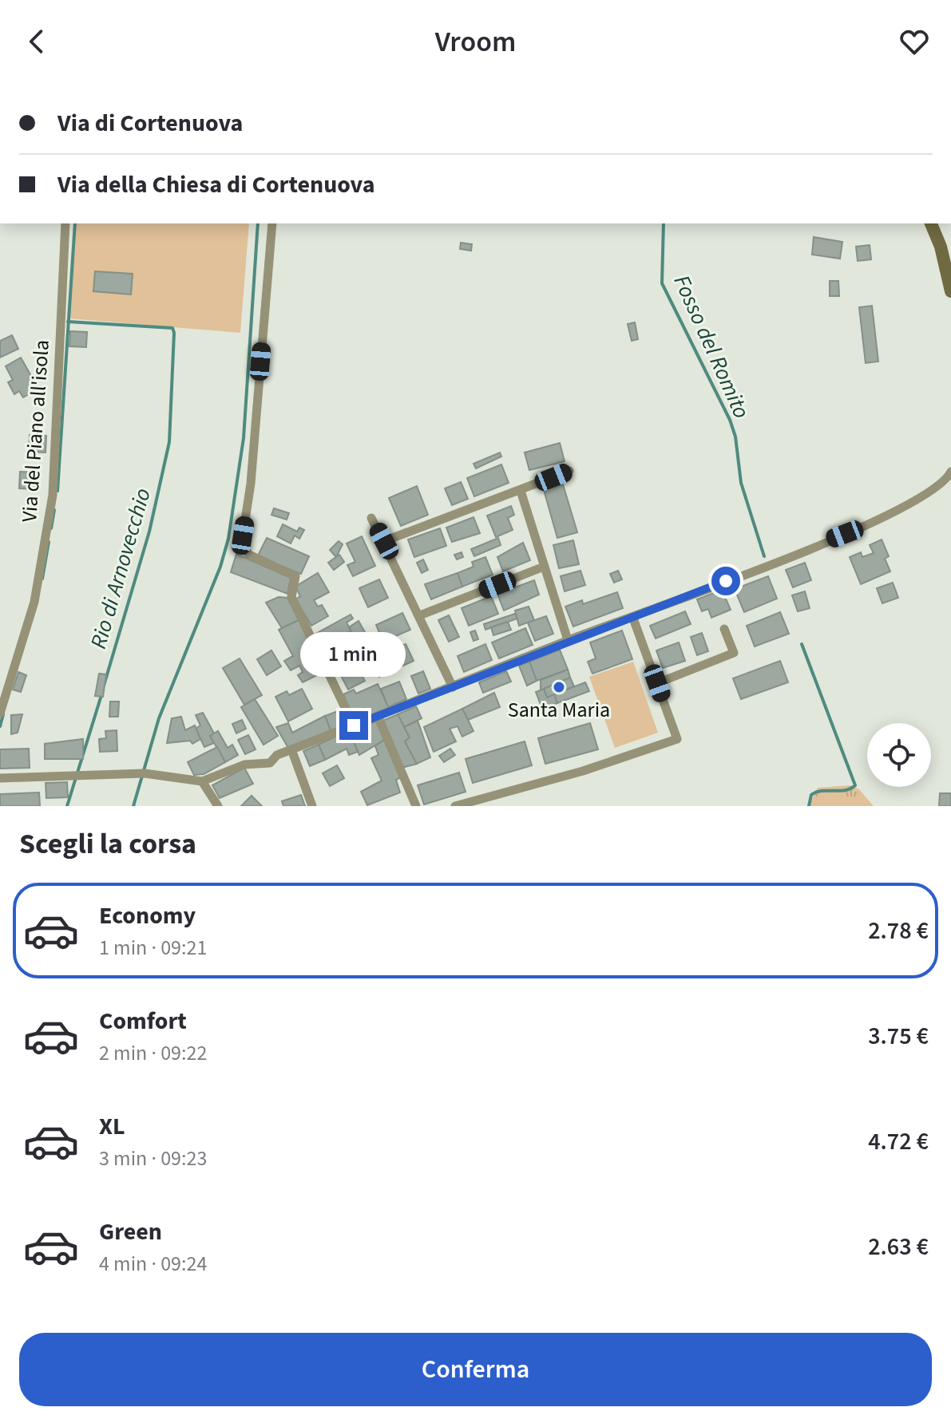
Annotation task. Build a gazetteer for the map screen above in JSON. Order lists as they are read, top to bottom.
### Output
{
  "streets": {
    "street": ["Via del Piano all'isola"]
  },
  "water": ["Fosso del Romito", "Rio di Arnovecchio"],
  "places": ["Santa Maria"],
  "page": {
    "header": "Vroom",
    "banner": ["Via di Cortenuova", "Via della Chiesa di Cortenuova"],
    "bubble": "1 min",
    "heading": "Scegli la corsa",
    "list": [
      {
        "name": "Economy",
        "note": "1 min · 09:21",
        "value": "2.78 €"
      },
      {
        "name": "Comfort",
        "note": "2 min · 09:22",
        "value": "3.75 €"
      },
      {
        "name": "XL",
        "note": "3 min · 09:23",
        "value": "4.72 €"
      },
      {
        "name": "Green",
        "note": "4 min · 09:24",
        "value": "2.63 €"
      }
    ],
    "buttons": "Conferma"
  }
}
